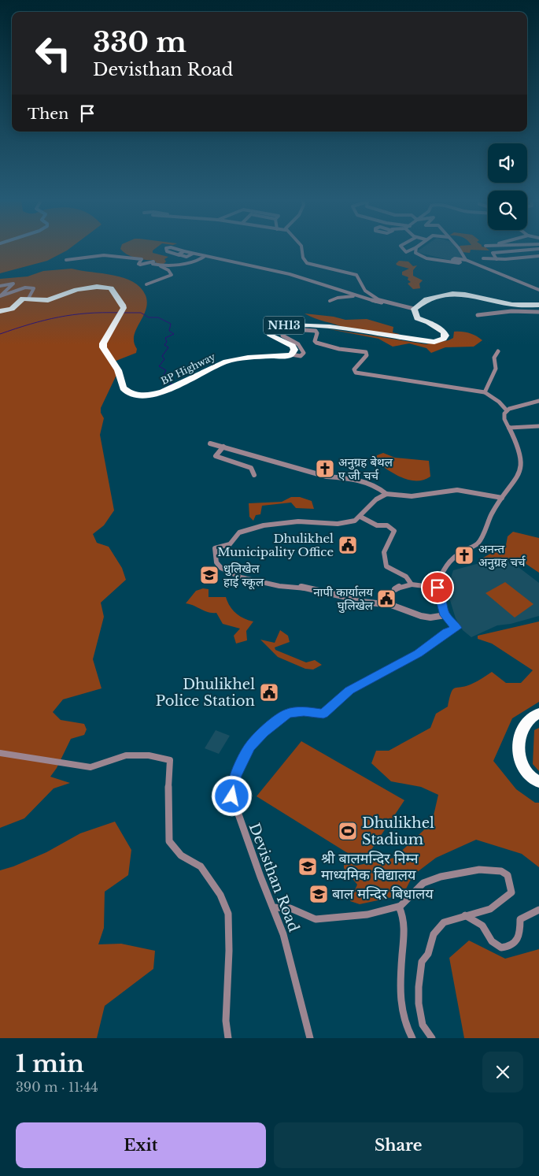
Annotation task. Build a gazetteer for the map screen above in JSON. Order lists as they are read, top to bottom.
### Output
{
  "streets": {
    "highway": ["NH13", "BP Highway"],
    "street": ["Devisthan Road"]
  },
  "crossings": [
    ["NH13", "BP Highway"]
  ],
  "places": {
    "church": ["अनुग्रह बेथल ए जी चर्च", "अनन्त अनुग्रह चर्च"],
    "public building": ["Dhulikhel Municipality Office", "नापी कार्यालय घुलिखेल", "Dhulikhel Police Station"],
    "school or university": ["धुलिखेल हाई स्कूल", "श्री बालमन्दिर निम्न माध्यमिक विद्यालय", "बाल मन्दिर बिधालय"],
    "sports": ["Dhulikhel Stadium"]
  },
  "page": {
    "turn": ["330 m", "Devisthan Road"],
    "then": "Then",
    "heading": ["1 min", "390 m · 11:44"],
    "buttons": ["Exit", "Share"]
  }
}
